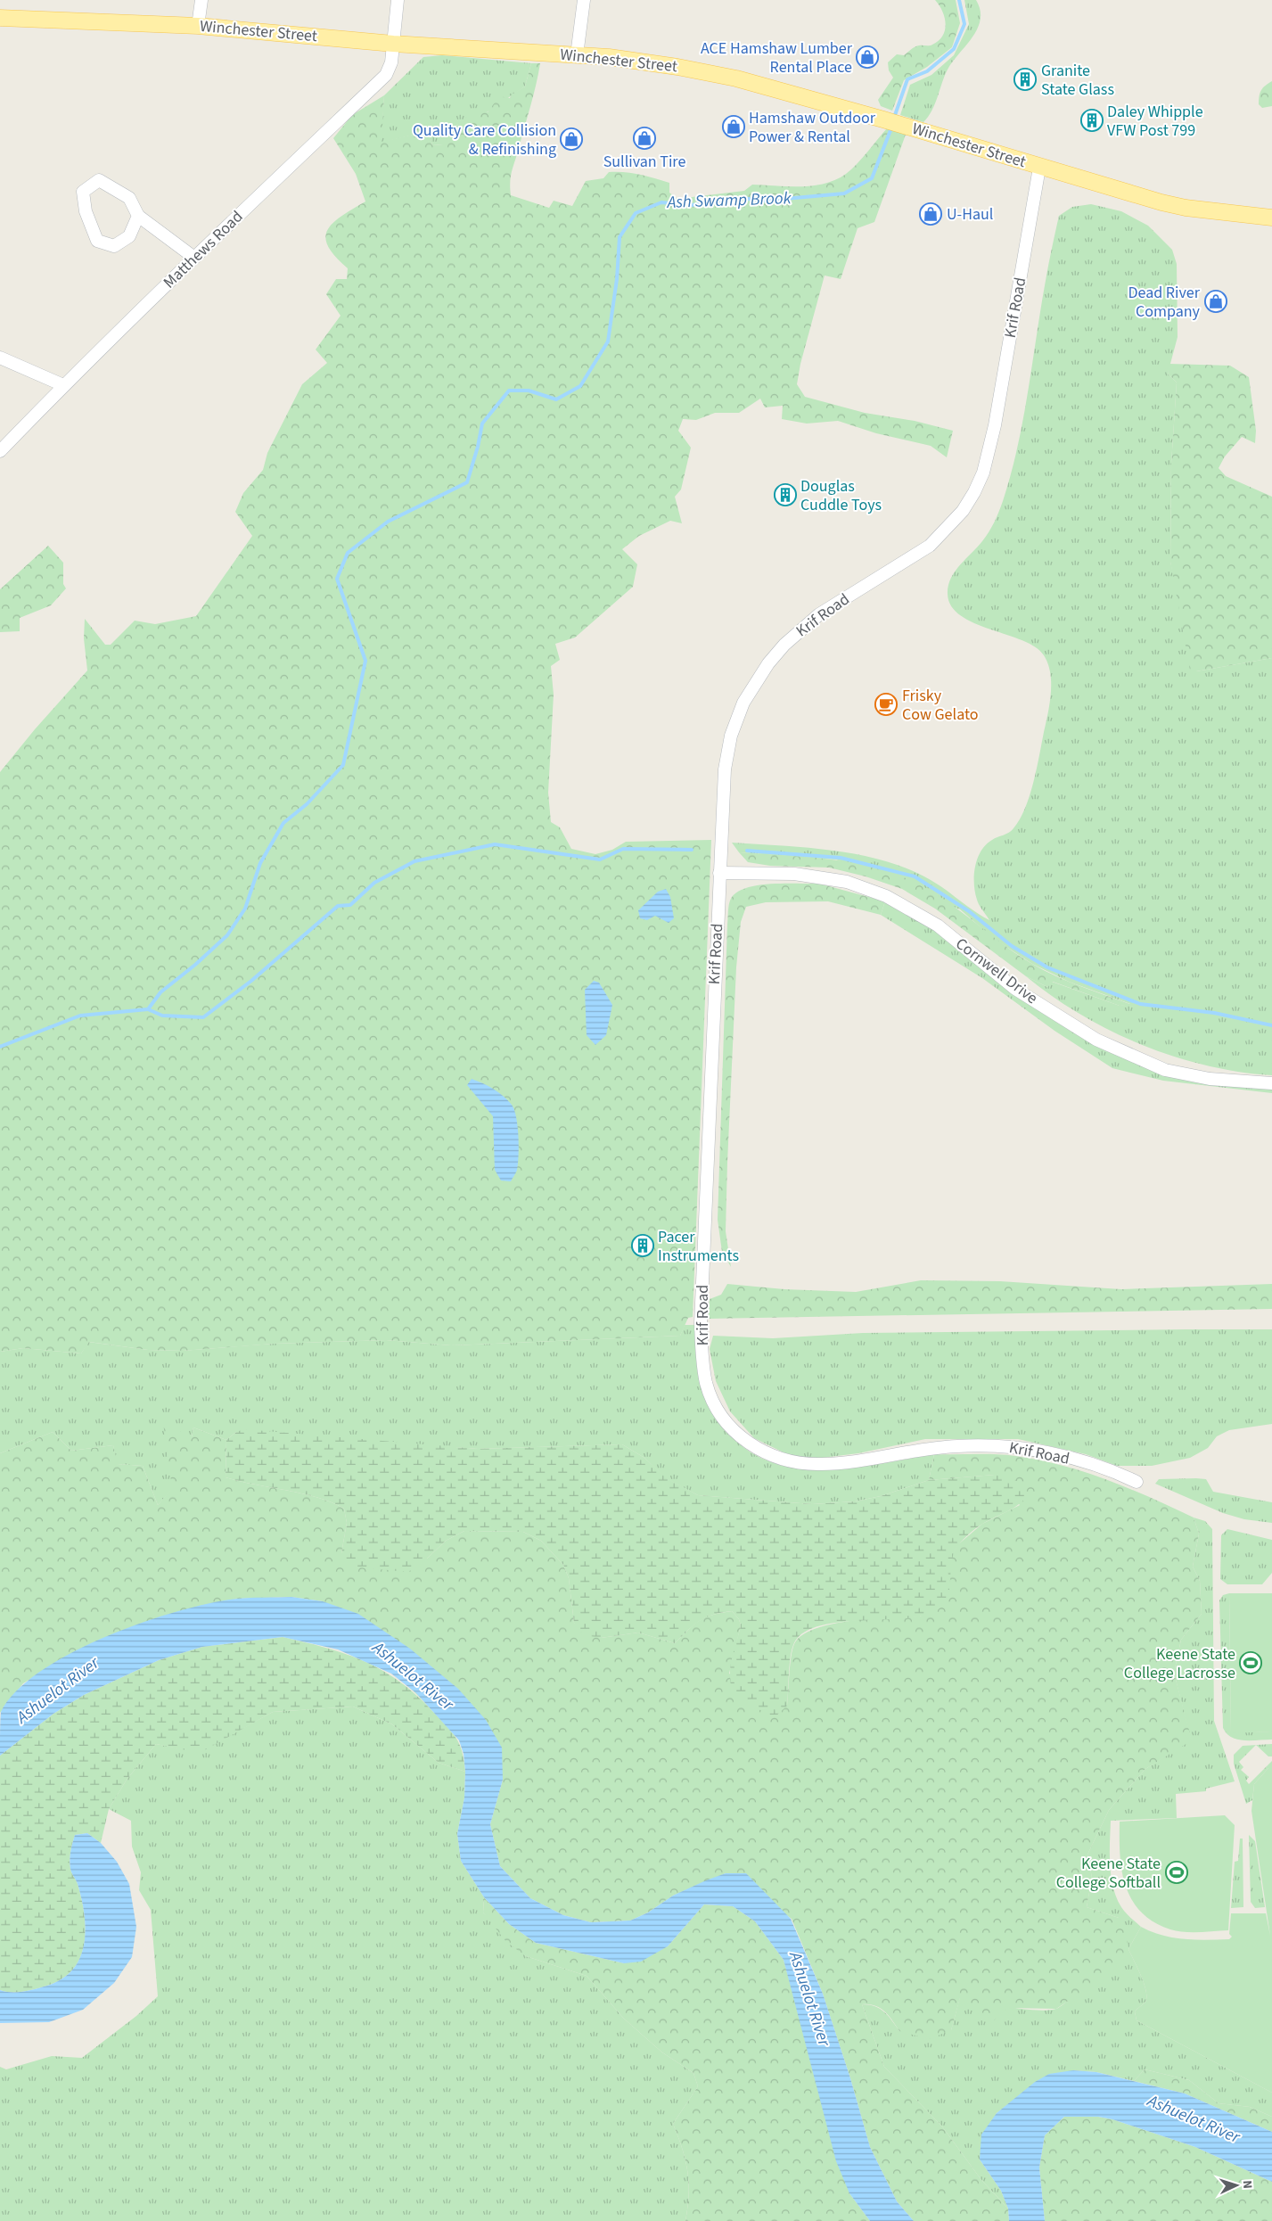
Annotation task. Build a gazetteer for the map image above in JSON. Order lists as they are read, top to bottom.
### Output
{
  "streets": {
    "main road": ["Winchester Street"],
    "street": ["Matthews Road", "Krif Road", "Cornwell Drive"]
  },
  "crossings": [
    ["Winchester Street", "Matthews Road"],
    ["Winchester Street", "Krif Road"],
    ["Krif Road", "Cornwell Drive"]
  ],
  "water": ["Ash Swamp Brook", "Ashuelot River"],
  "places": {
    "shop": [
      "ACE Hamshaw Lumber Rental Place",
      "Hamshaw Outdoor Power & Rental",
      "Sullivan Tire",
      "Quality Care Collision & Refinishing",
      "U-Haul",
      "Dead River Company"
    ],
    "building": [
      "Granite State Glass",
      "Daley Whipple VFW Post 799",
      "Douglas Cuddle Toys",
      "Pacer Instruments"
    ],
    "cafe": ["Frisky Cow Gelato"],
    "sports": ["Keene State College Lacrosse", "Keene State College Softball"]
  },
  "north": "right"
}
